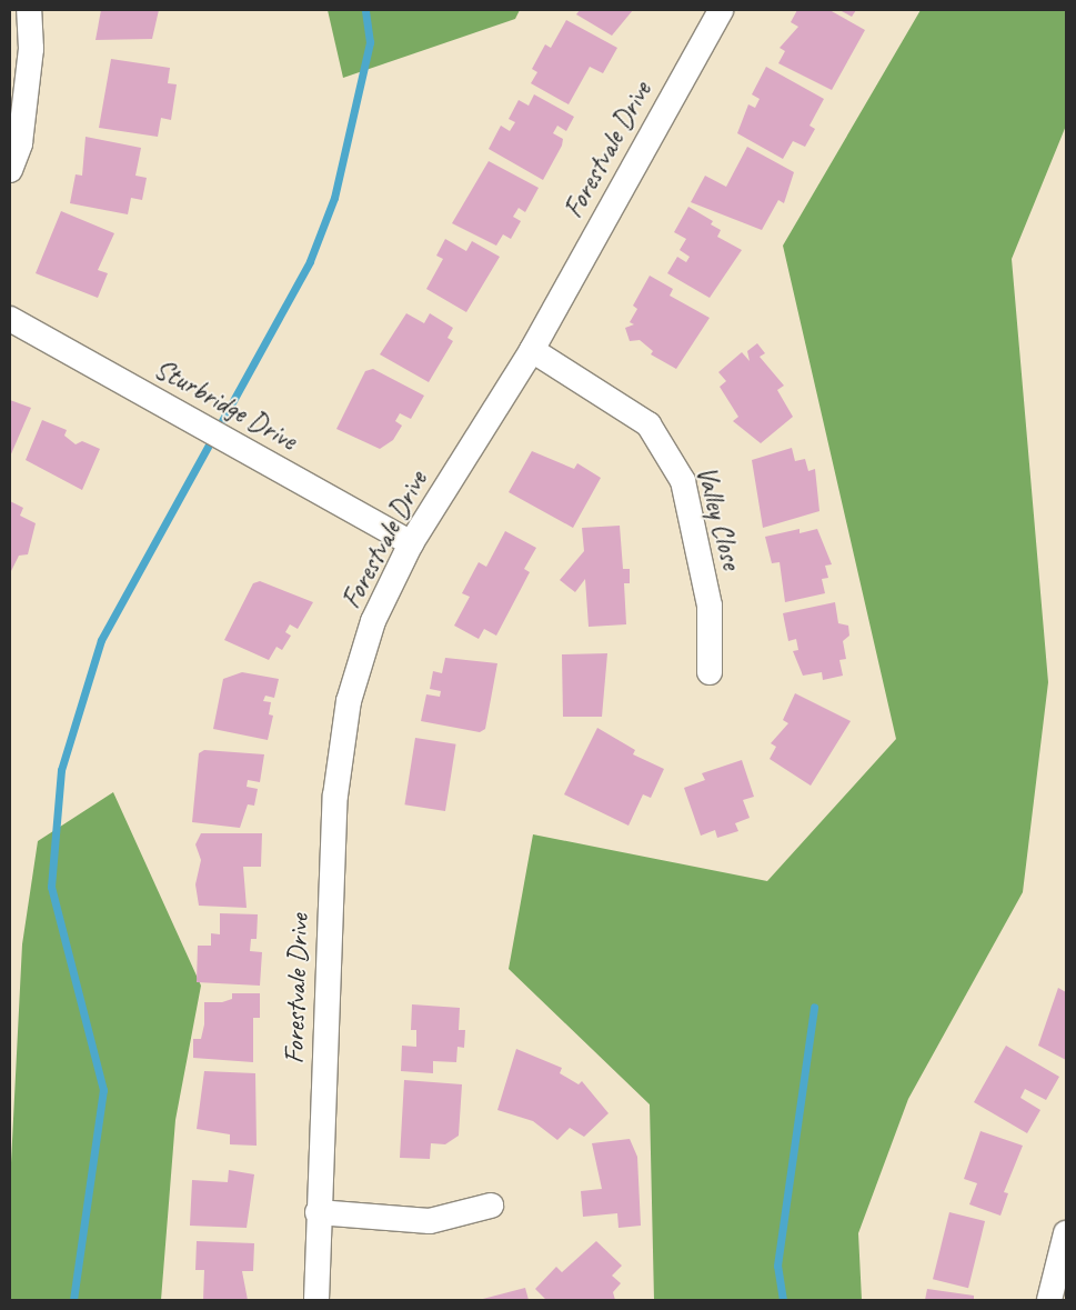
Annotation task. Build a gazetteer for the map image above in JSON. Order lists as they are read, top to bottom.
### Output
{
  "streets": {
    "street": ["Forestvale Drive", "Sturbridge Drive", "Valley Close"]
  },
  "crossings": [
    ["Forestvale Drive", "Sturbridge Drive"],
    ["Forestvale Drive", "Valley Close"]
  ]
}
